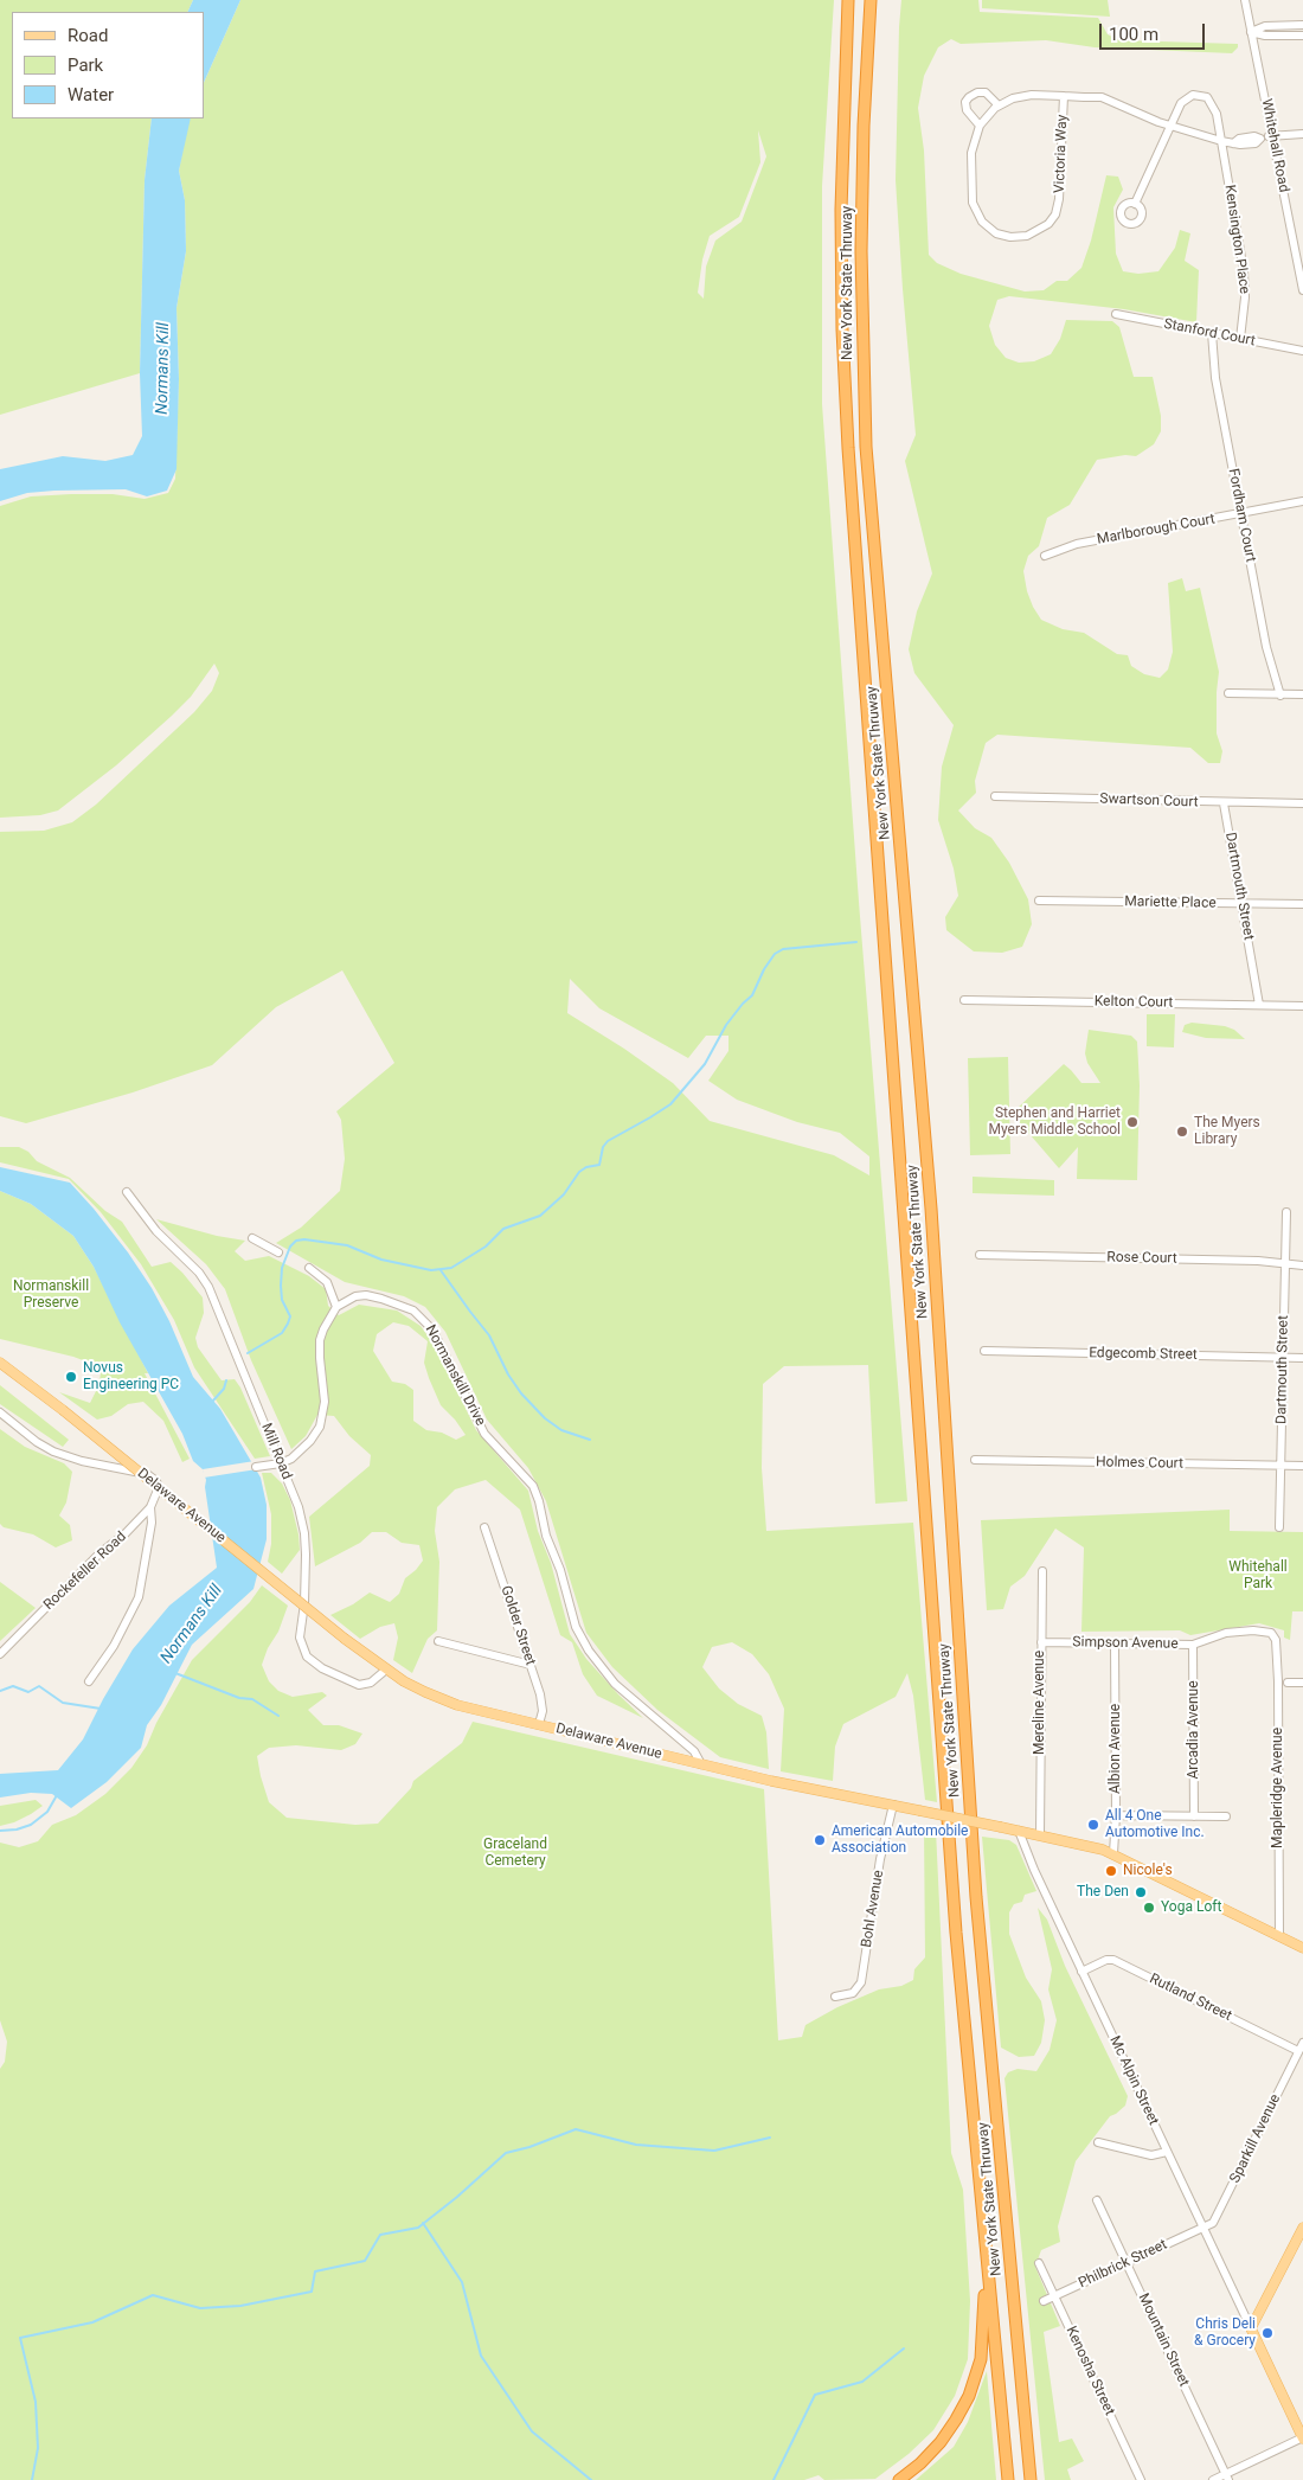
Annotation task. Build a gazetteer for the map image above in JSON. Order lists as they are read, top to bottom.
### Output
{
  "streets": {
    "highway": ["New York State Thruway"],
    "main road": ["Delaware Avenue"],
    "street": [
      "Whitehall Road",
      "Victoria Way",
      "Kensington Place",
      "Stanford Court",
      "Fordham Court",
      "Marlborough Court",
      "Swartson Court",
      "Dartmouth Street",
      "Mariette Place",
      "Kelton Court",
      "Rose Court",
      "Edgecomb Street",
      "Normanskill Drive",
      "Mill Road",
      "Holmes Court",
      "Rockefeller Road",
      "Golder Street",
      "Simpson Avenue",
      "Mereline Avenue",
      "Arcadia Avenue",
      "Albion Avenue",
      "Mapleridge Avenue",
      "Bohl Avenue",
      "Rutland Street",
      "Mc Alpin Street",
      "Sparkill Avenue",
      "Philbrick Street",
      "Mountain Street",
      "Kenosha Street"
    ]
  },
  "crossings": [
    ["Whitehall Road", "Victoria Way"],
    ["Victoria Way", "Kensington Place"],
    ["Kensington Place", "Stanford Court"],
    ["Stanford Court", "Fordham Court"],
    ["Fordham Court", "Marlborough Court"],
    ["Swartson Court", "Dartmouth Street"],
    ["Dartmouth Street", "Mariette Place"],
    ["Dartmouth Street", "Kelton Court"],
    ["Dartmouth Street", "Rose Court"],
    ["Dartmouth Street", "Edgecomb Street"],
    ["Dartmouth Street", "Holmes Court"],
    ["Normanskill Drive", "Delaware Avenue"],
    ["Mill Road", "Delaware Avenue"],
    ["Delaware Avenue", "Golder Street"],
    ["Delaware Avenue", "Mereline Avenue"],
    ["Delaware Avenue", "Albion Avenue"],
    ["Delaware Avenue", "Mapleridge Avenue"],
    ["Delaware Avenue", "Bohl Avenue"],
    ["Delaware Avenue", "Mc Alpin Street"],
    ["Simpson Avenue", "Mereline Avenue"],
    ["Simpson Avenue", "Arcadia Avenue"],
    ["Simpson Avenue", "Albion Avenue"],
    ["Simpson Avenue", "Mapleridge Avenue"],
    ["Rutland Street", "Mc Alpin Street"],
    ["Rutland Street", "Sparkill Avenue"],
    ["Mc Alpin Street", "Sparkill Avenue"],
    ["Mc Alpin Street", "Philbrick Street"],
    ["Sparkill Avenue", "Philbrick Street"],
    ["Philbrick Street", "Mountain Street"],
    ["Philbrick Street", "Kenosha Street"]
  ],
  "water": ["Normans Kill"],
  "parks": ["Normanskill Preserve", "Whitehall Park", "Graceland Cemetery"],
  "places": [
    "Stephen and Harriet Myers Middle School",
    "The Myers Library",
    "Novus Engineering PC",
    "All 4 One Automotive Inc.",
    "American Automobile Association",
    "Nicole's",
    "The Den",
    "Yoga Loft",
    "Chris Deli & Grocery"
  ],
  "legend": ["Road", "Park", "Water"],
  "scale_bar": "100 m"
}
